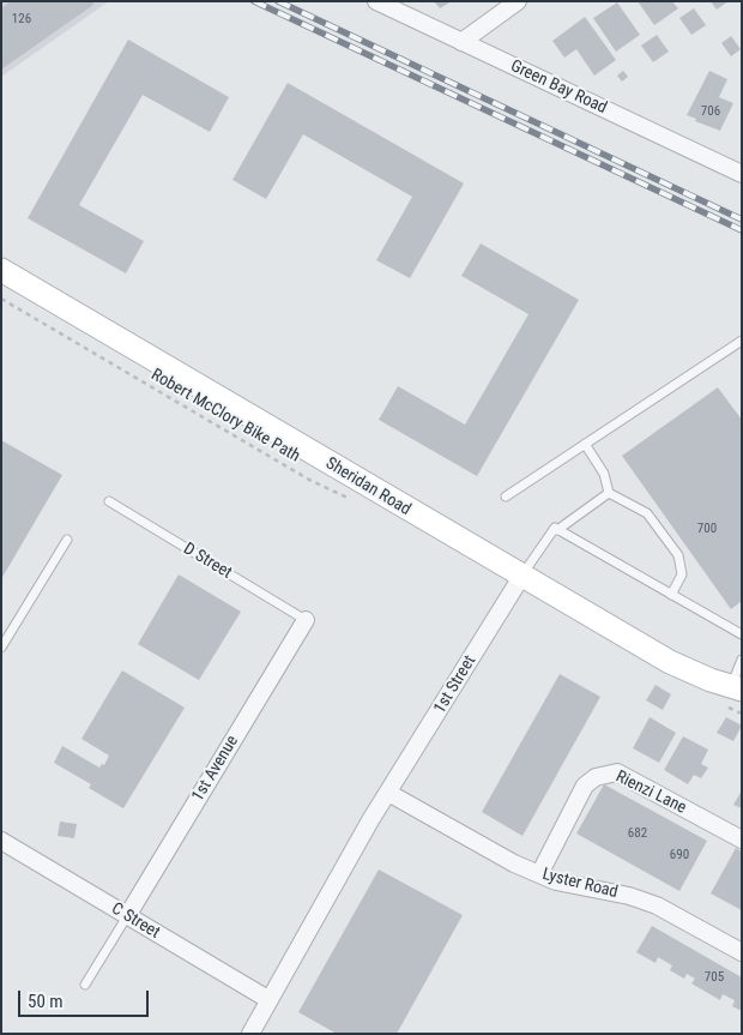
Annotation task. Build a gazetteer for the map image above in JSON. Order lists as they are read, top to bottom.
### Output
{
  "streets": {
    "main road": ["Sheridan Road"],
    "street": [
      "Green Bay Road",
      "1st Street",
      "1st Avenue",
      "Rienzi Lane",
      "Lyster Road",
      "C Street"
    ],
    "lane": ["D Street"],
    "path": ["Robert McClory Bike Path"]
  },
  "crossings": [
    ["Sheridan Road", "1st Street"],
    ["D Street", "1st Avenue"],
    ["1st Street", "Lyster Road"],
    ["1st Street", "C Street"],
    ["1st Avenue", "C Street"],
    ["Rienzi Lane", "Lyster Road"]
  ],
  "house_numbers": [
    "126",
    "706",
    "700",
    "682",
    "690",
    "705"
  ],
  "scale_bar": "50 m"
}
